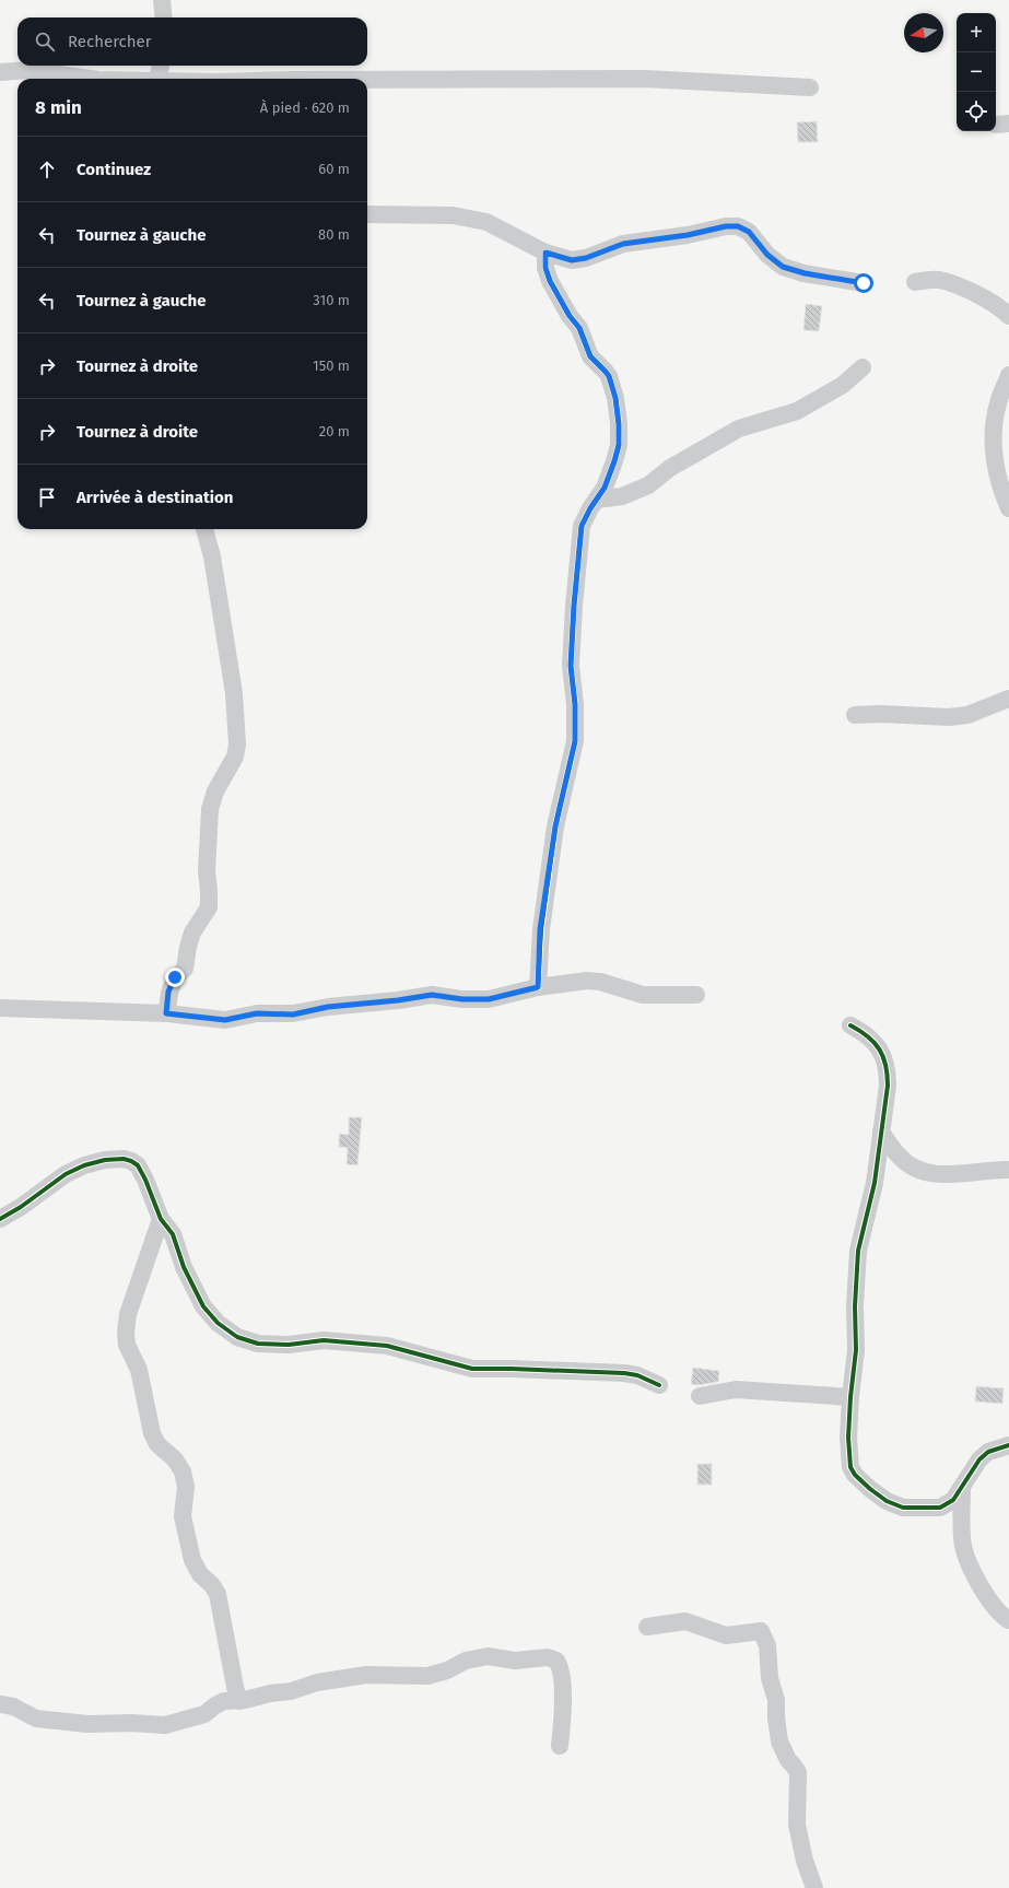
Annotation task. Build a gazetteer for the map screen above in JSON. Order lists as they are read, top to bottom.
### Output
{
  "north": "left",
  "page": {
    "map_buttons": ["+", "−"],
    "search": "Rechercher",
    "heading": ["8 min", "À pied · 620 m"],
    "list": [
      ["Continuez", "60 m"],
      ["Tournez à gauche", "80 m"],
      ["Tournez à gauche", "310 m"],
      ["Tournez à droite", "150 m"],
      ["Tournez à droite", "20 m"],
      "Arrivée à destination"
    ]
  }
}
